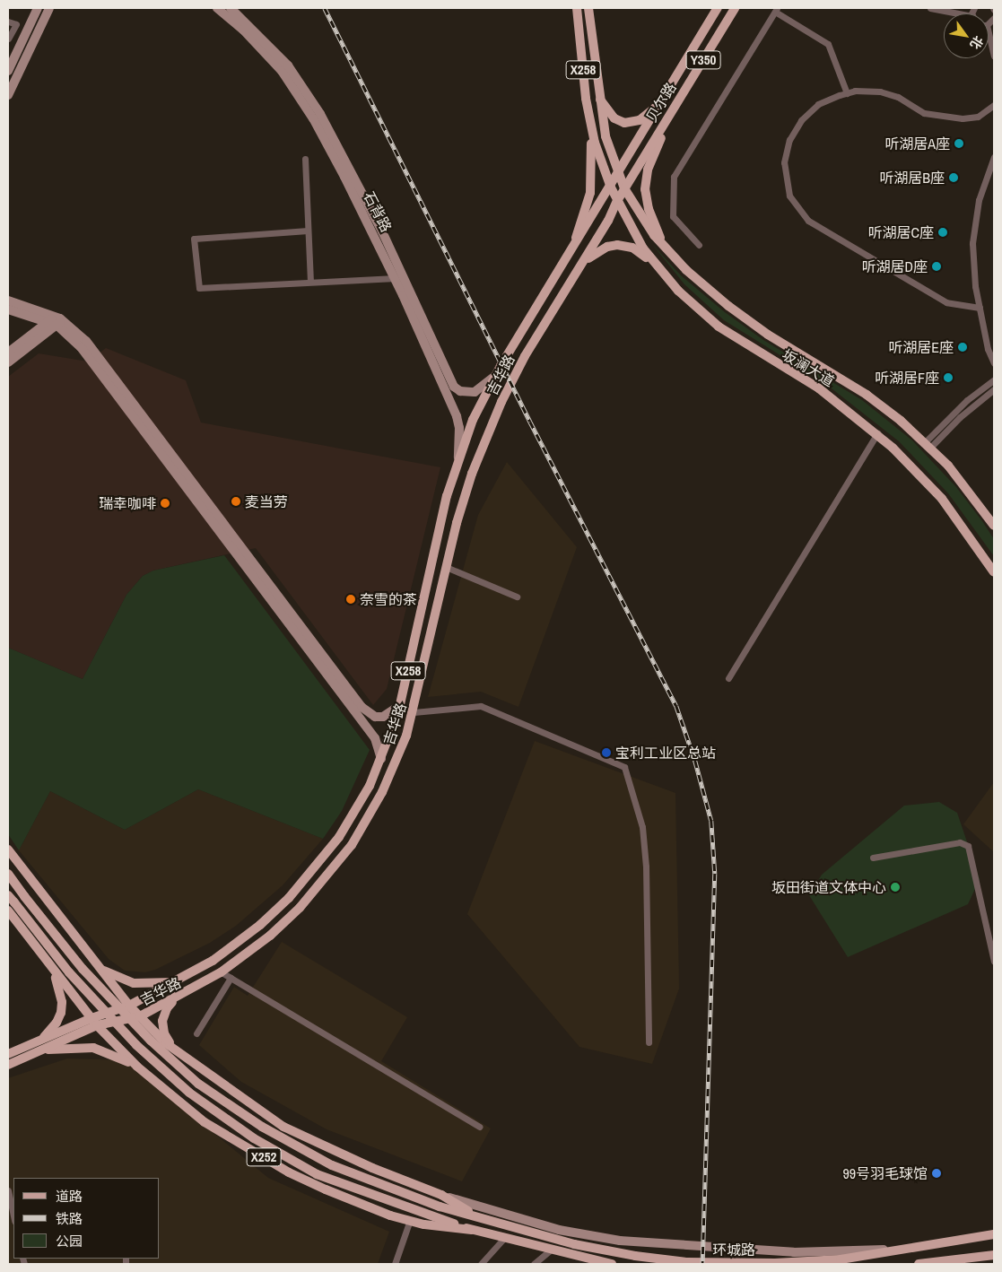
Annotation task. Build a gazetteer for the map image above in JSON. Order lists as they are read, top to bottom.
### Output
{
  "streets": {
    "main road": [
      "Y350",
      "X258",
      "贝尔路",
      "石背路",
      "坂澜大道",
      "吉华路",
      "X252",
      "环城路"
    ]
  },
  "crossings": [
    ["X258", "贝尔路"],
    ["X258", "坂澜大道"],
    ["X258", "吉华路"],
    ["贝尔路", "坂澜大道"],
    ["贝尔路", "吉华路"],
    ["石背路", "吉华路"],
    ["坂澜大道", "吉华路"],
    ["吉华路", "X252"]
  ],
  "places": [
    "听湖居A座",
    "听湖居B座",
    "听湖居C座",
    "听湖居D座",
    "听湖居E座",
    "听湖居F座",
    "麦当劳",
    "瑞幸咖啡",
    "奈雪的茶",
    "宝利工业区总站",
    "坂田街道文体中心",
    "99号羽毛球馆"
  ],
  "legend": ["道路", "铁路", "公园"],
  "north": "bottom right"
}
